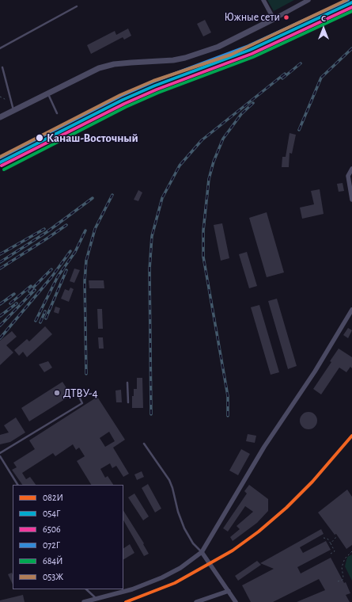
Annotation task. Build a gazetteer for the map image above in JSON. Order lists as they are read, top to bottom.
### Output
{
  "places": ["Южные сети", "Канаш-Восточный", "ДТВУ-4"],
  "lines": [
    "transit line 072Г",
    "transit line 053Ж",
    "transit line 054Г",
    "transit line 6506",
    "transit line 684Й",
    "transit line 082И"
  ],
  "legend": [
    "082И",
    "054Г",
    "6506",
    "072Г",
    "684Й",
    "053Ж"
  ],
  "north": "top"
}
